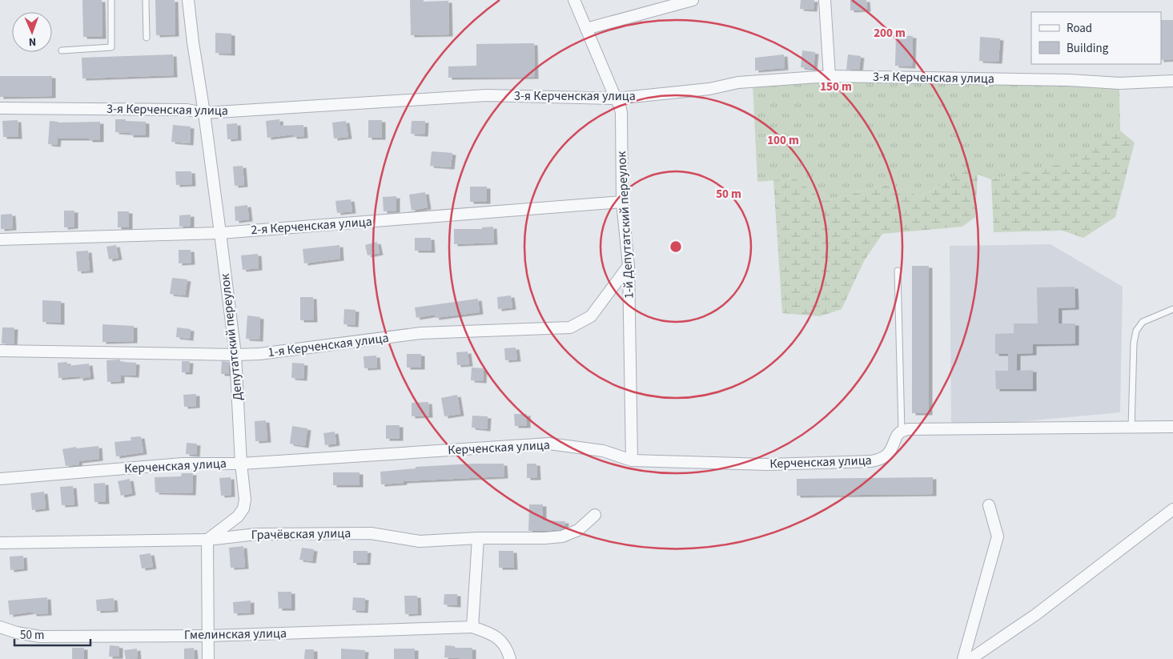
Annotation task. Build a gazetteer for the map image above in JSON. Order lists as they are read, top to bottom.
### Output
{
  "streets": {
    "street": [
      "3-я Керченская улица",
      "1-й Депутатский переулок",
      "2-я Керченская улица",
      "Депутатский переулок",
      "1-я Керченская улица",
      "Керченская улица",
      "Грачёвская улица",
      "Гмелинская улица"
    ]
  },
  "crossings": [
    ["3-я Керченская улица", "1-й Депутатский переулок"],
    ["3-я Керченская улица", "Депутатский переулок"],
    ["1-й Депутатский переулок", "2-я Керченская улица"],
    ["1-й Депутатский переулок", "1-я Керченская улица"],
    ["1-й Депутатский переулок", "Керченская улица"],
    ["2-я Керченская улица", "Депутатский переулок"],
    ["Депутатский переулок", "1-я Керченская улица"],
    ["Депутатский переулок", "Керченская улица"],
    ["Депутатский переулок", "Грачёвская улица"]
  ],
  "legend": ["Road", "Building"],
  "scale_bar": "50 m",
  "north": "bottom",
  "rings": [
    "200 m",
    "150 m",
    "100 m",
    "50 m"
  ]
}
